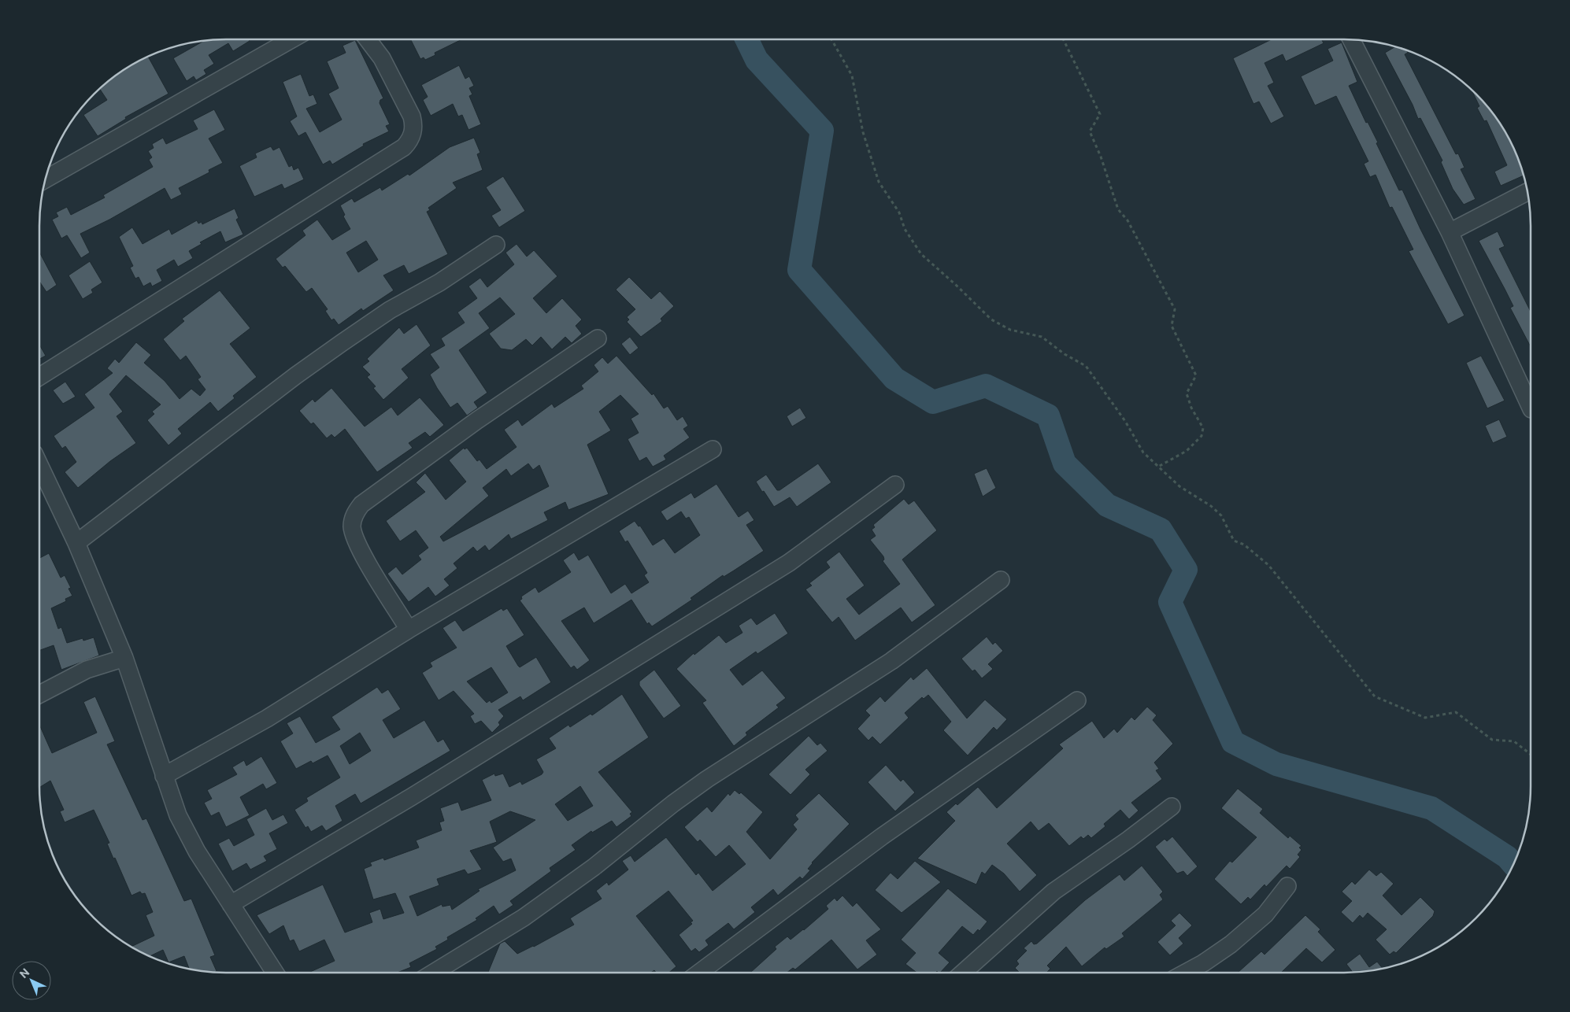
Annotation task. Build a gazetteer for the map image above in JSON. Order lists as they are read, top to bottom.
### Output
{
  "north": "top left"
}
